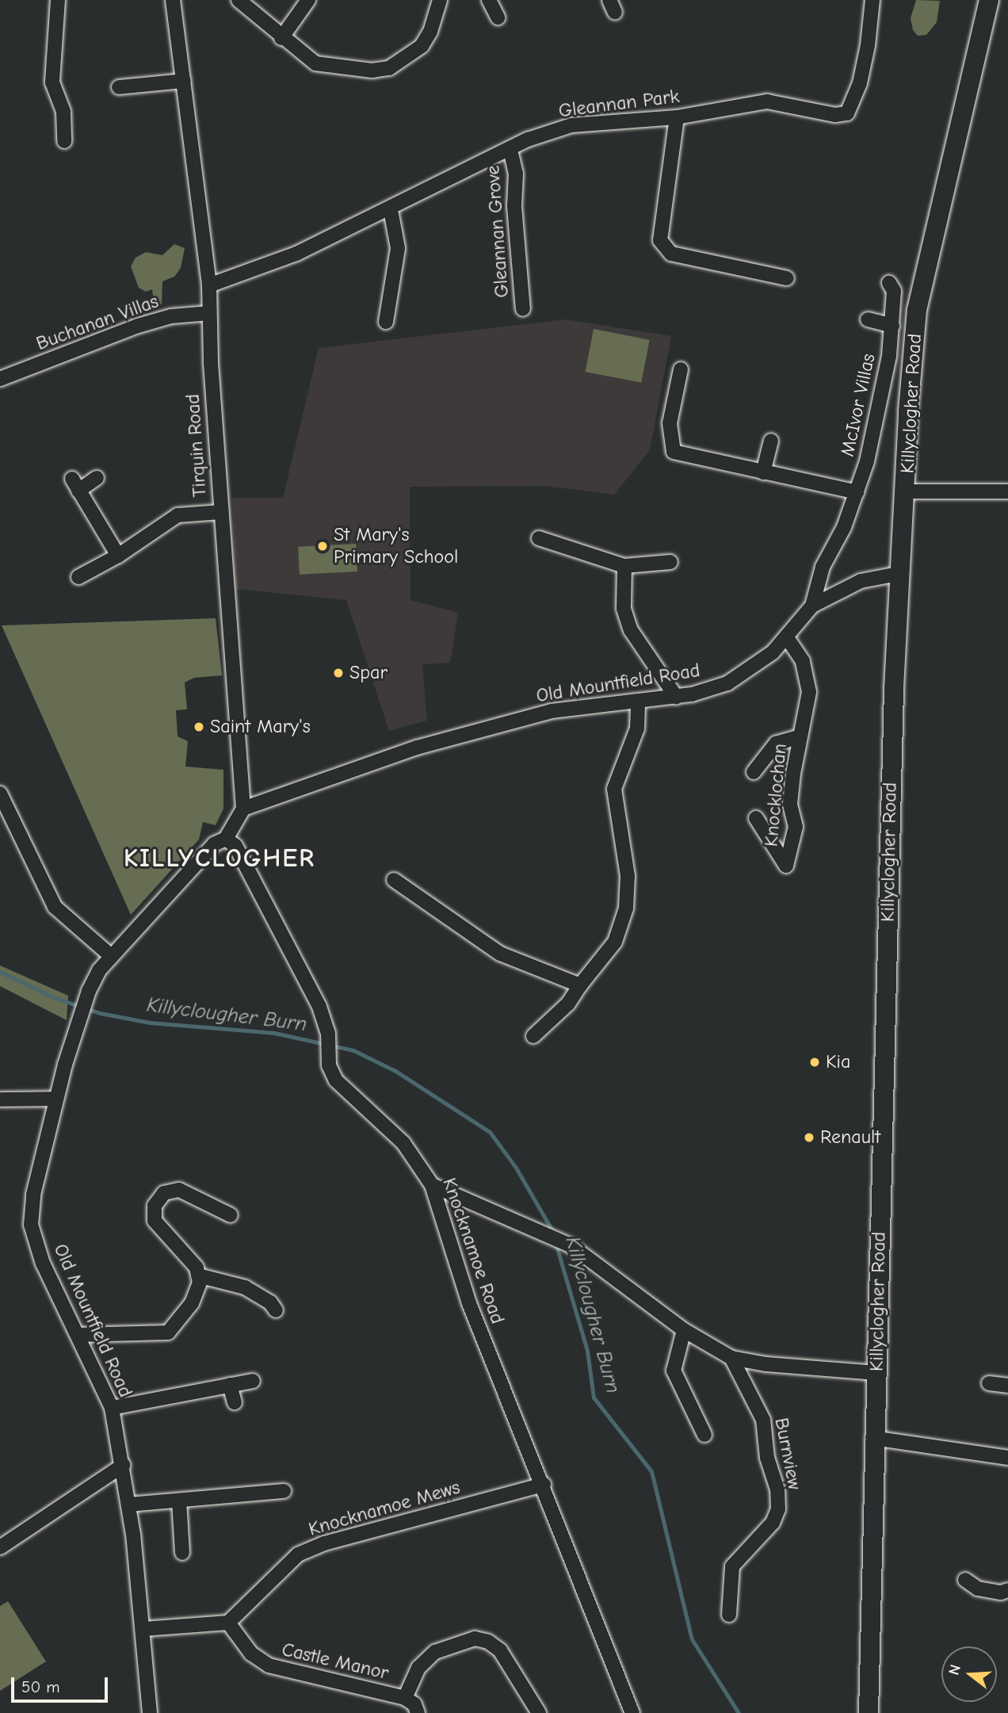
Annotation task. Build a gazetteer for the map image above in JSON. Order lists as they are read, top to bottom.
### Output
{
  "streets": {
    "highway": ["Killyclogher Road"],
    "street": [
      "Gleannan Park",
      "Gleannan Grove",
      "Buchanan Villas",
      "McIvor Villas",
      "Tirquin Road",
      "Old Mountfield Road",
      "Knocklochan",
      "Knocknamoe Road",
      "Burnview",
      "Knocknamoe Mews",
      "Castle Manor"
    ]
  },
  "crossings": [
    ["Gleannan Park", "Gleannan Grove"],
    ["Gleannan Park", "Tirquin Road"],
    ["Buchanan Villas", "Tirquin Road"],
    ["McIvor Villas", "Old Mountfield Road"],
    ["Tirquin Road", "Old Mountfield Road"],
    ["Old Mountfield Road", "Knocklochan"],
    ["Old Mountfield Road", "Knocknamoe Road"],
    ["Knocknamoe Road", "Knocknamoe Mews"],
    ["Knocknamoe Mews", "Castle Manor"]
  ],
  "districts": ["KILLYCLOGHER"],
  "water": ["Killyclougher Burn"],
  "places": [
    "St Mary's Primary School",
    "Spar",
    "Saint Mary's",
    "Kia",
    "Renault"
  ],
  "scale_bar": "50 m",
  "north": "left"
}
